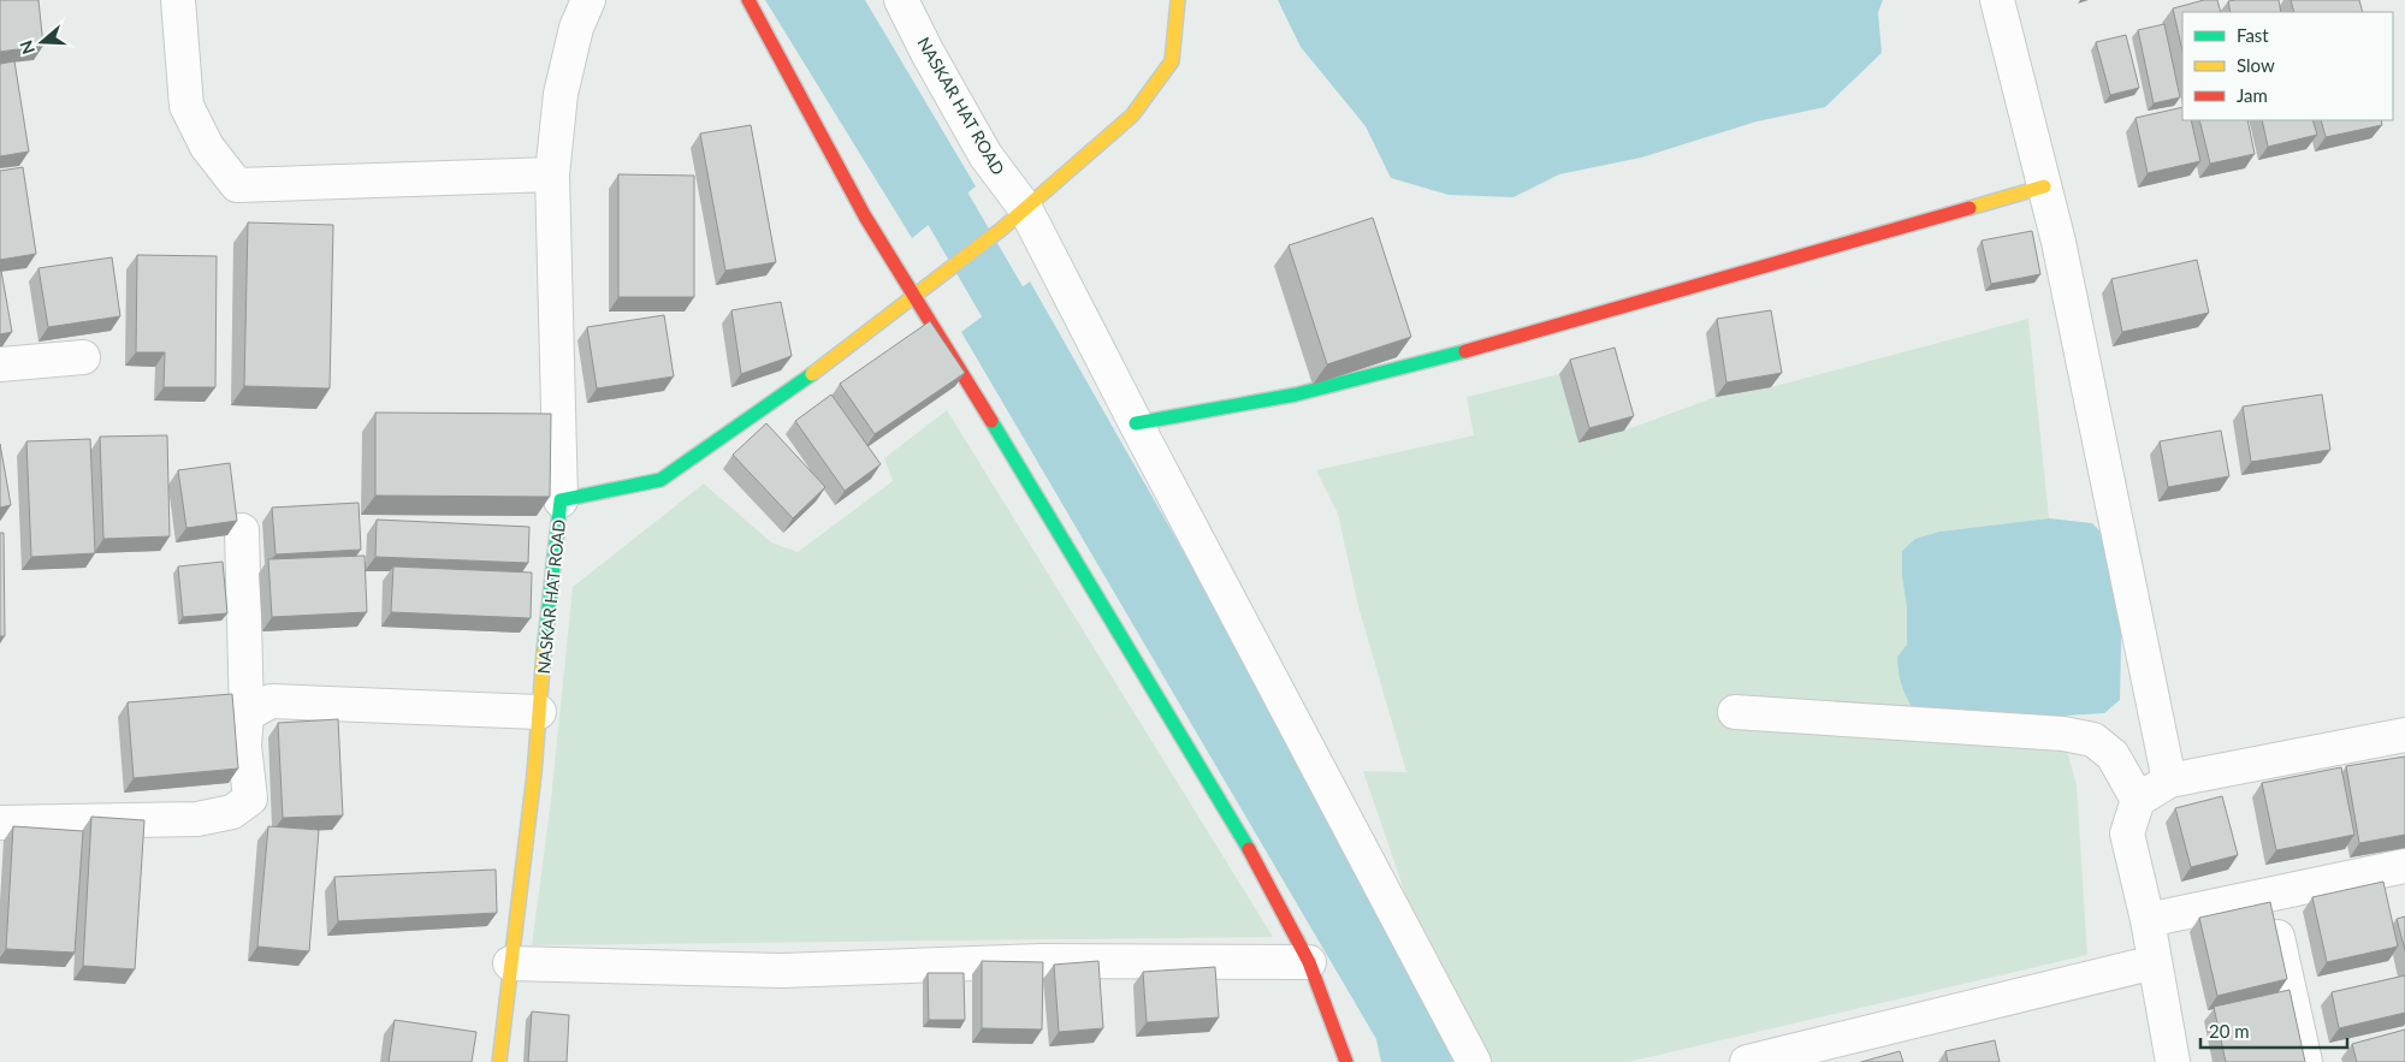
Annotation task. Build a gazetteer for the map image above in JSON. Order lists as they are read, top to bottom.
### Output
{
  "streets": {
    "street": ["NASKAR HAT ROAD"]
  },
  "legend": ["Fast", "Slow", "Jam"],
  "scale_bar": "20 m",
  "north": "left"
}
